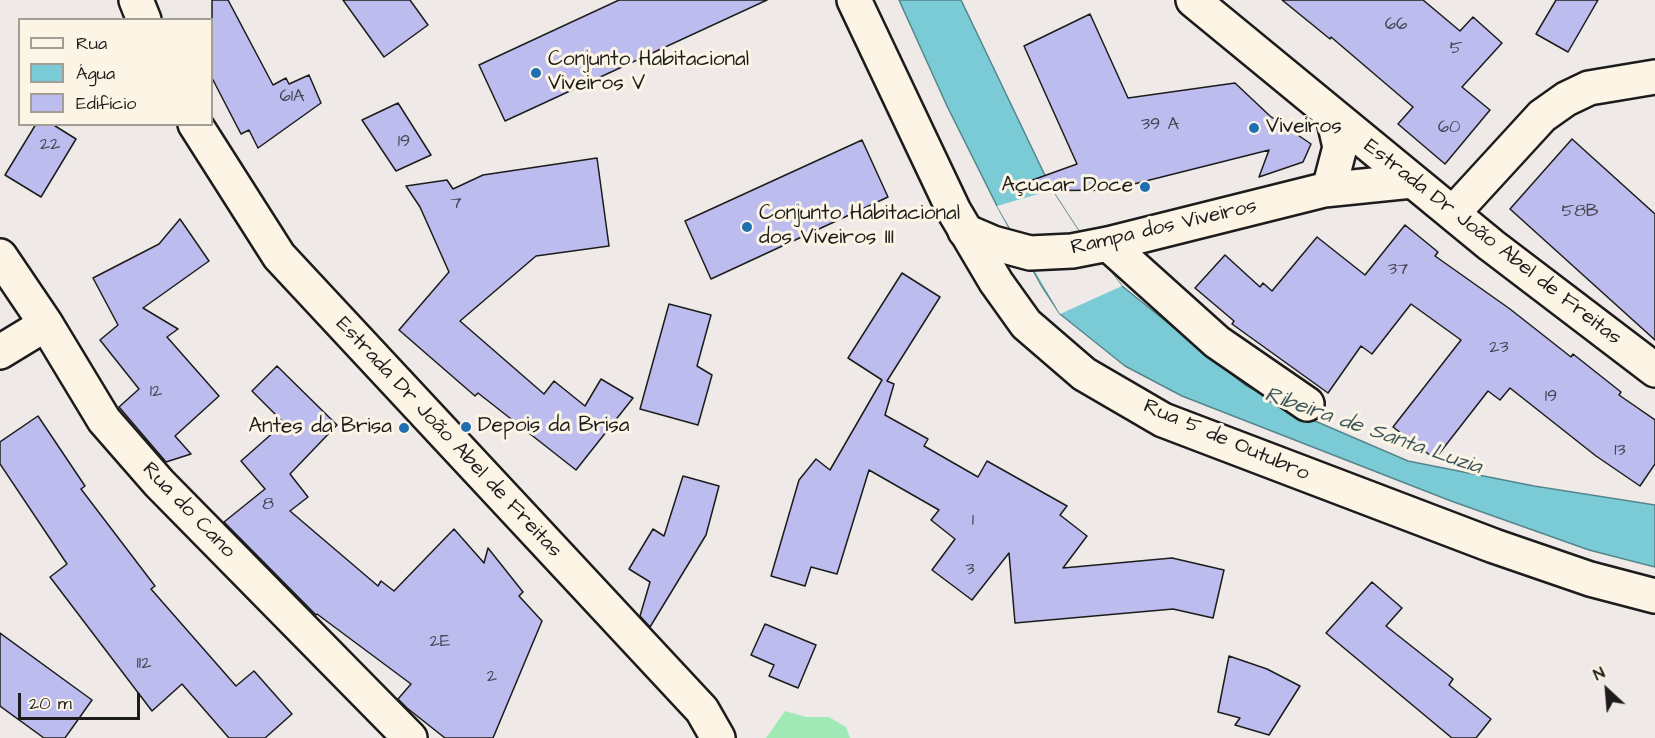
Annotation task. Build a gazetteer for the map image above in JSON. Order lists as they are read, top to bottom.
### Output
{
  "streets": {
    "street": [
      "Rampa dos Viveiros",
      "Estrada Dr João Abel de Freitas",
      "Rua 5 de Outubro",
      "Rua do Cano"
    ]
  },
  "crossings": [
    ["Rampa dos Viveiros", "Estrada Dr João Abel de Freitas"],
    ["Rampa dos Viveiros", "Rua 5 de Outubro"]
  ],
  "water": ["Ribeira de Santa Luzia"],
  "places": [
    "Conjunto Habitacional Viveiros V",
    "Viveiros",
    "Açucar Doce",
    "Conjunto Habitacional dos Viveiros III",
    "Depois da Brisa",
    "Antes da Brisa"
  ],
  "house_numbers": [
    "66",
    "5",
    "61A",
    "39 A",
    "60",
    "19",
    "22",
    "7",
    "58B",
    "37",
    "23",
    "12",
    "19",
    "13",
    "8",
    "1",
    "3",
    "2E",
    "112",
    "2"
  ],
  "legend": ["Rua", "Água", "Edifício"],
  "scale_bar": "20 m",
  "north": "top left"
}
